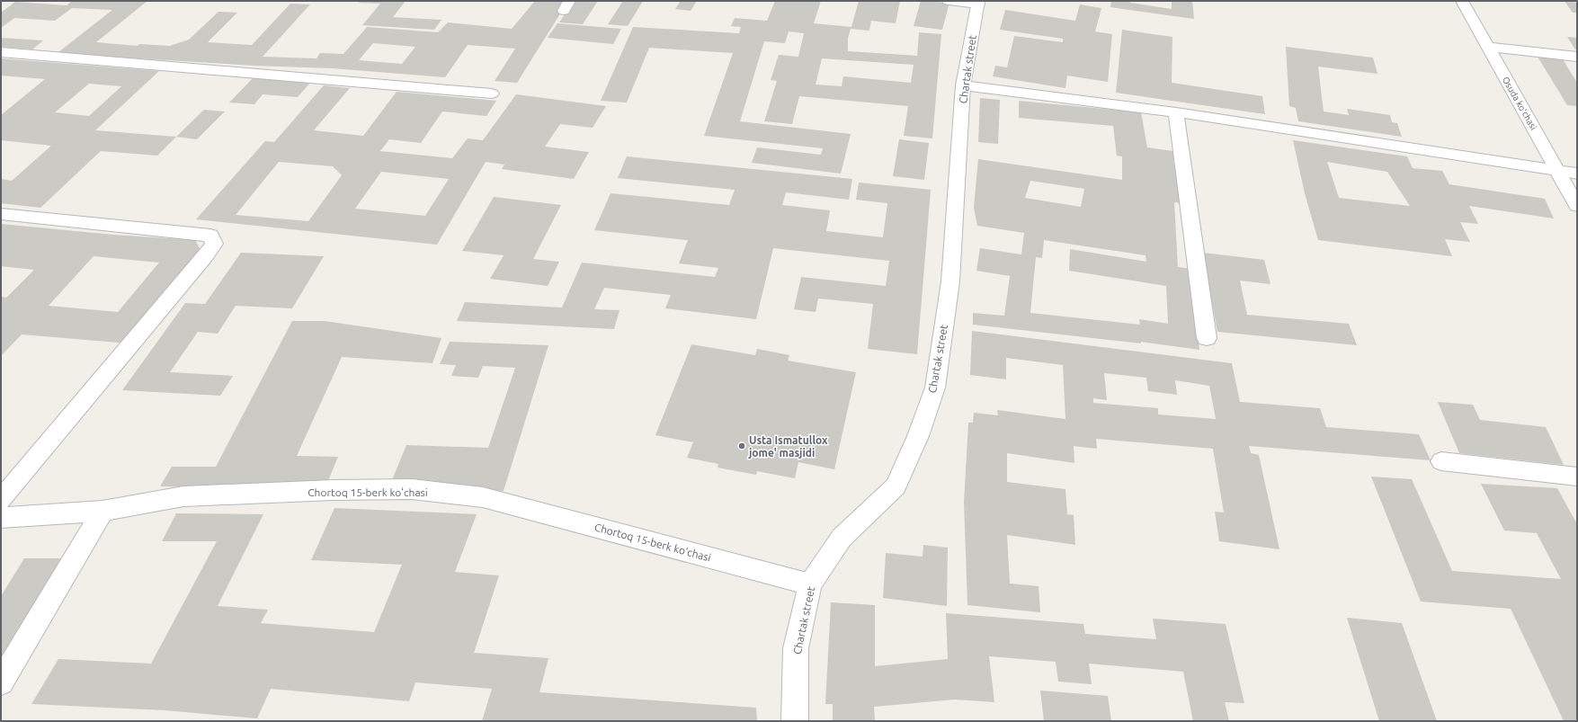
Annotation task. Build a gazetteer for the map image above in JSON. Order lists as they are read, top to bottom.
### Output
{
  "streets": {
    "street": ["Chartak street", "Osuda koʻchasi", "Chortoq 15-berk koʻchasi"]
  },
  "crossings": [
    ["Chartak street", "Chortoq 15-berk koʻchasi"]
  ],
  "places": ["Usta Ismatullox jome' masjidi"]
}
